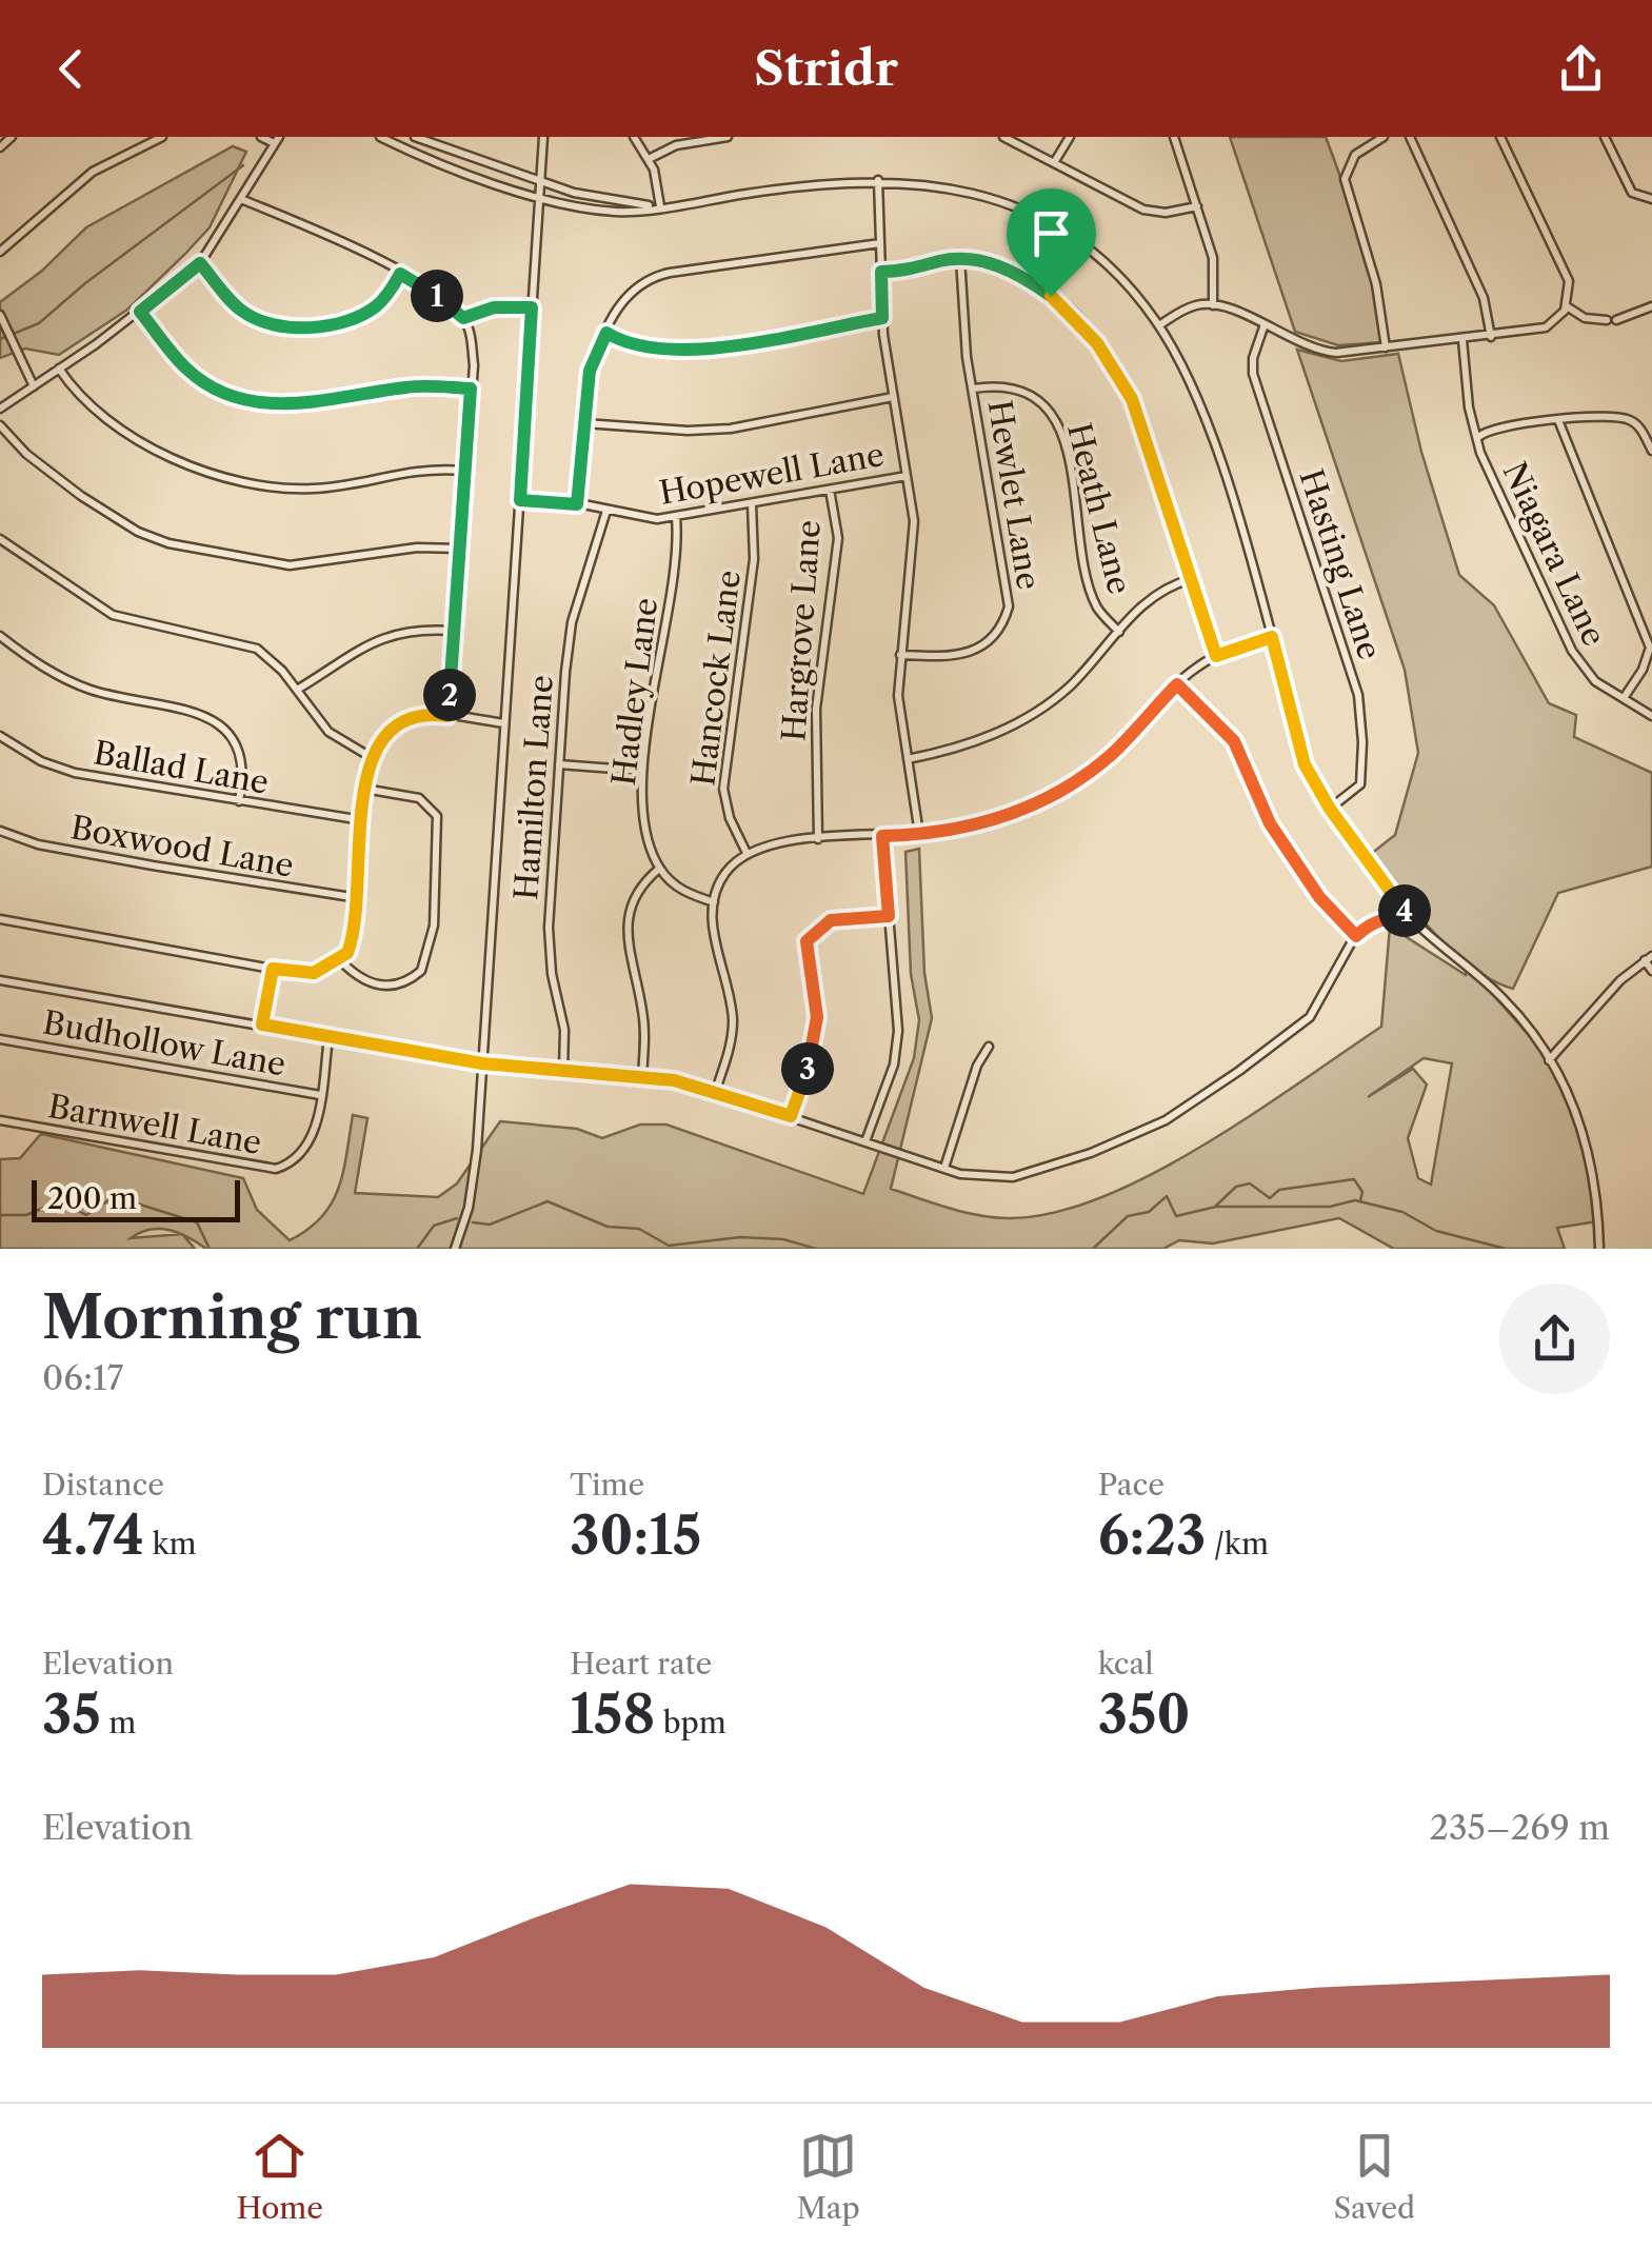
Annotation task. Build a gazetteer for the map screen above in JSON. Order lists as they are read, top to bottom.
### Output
{
  "streets": {
    "street": [
      "Hopewell Lane",
      "Hewlet Lane",
      "Heath Lane",
      "Niagara Lane",
      "Hasting Lane",
      "Hargrove Lane",
      "Hancock Lane",
      "Hadley Lane",
      "Ballad Lane",
      "Hamilton Lane",
      "Boxwood Lane",
      "Budhollow Lane",
      "Barnwell Lane"
    ]
  },
  "crossings": [
    ["Hopewell Lane", "Hargrove Lane"],
    ["Hopewell Lane", "Hancock Lane"],
    ["Hopewell Lane", "Hadley Lane"],
    ["Hopewell Lane", "Hamilton Lane"],
    ["Hewlet Lane", "Heath Lane"],
    ["Budhollow Lane", "Barnwell Lane"]
  ],
  "scale_bar": "200 m",
  "page": {
    "header": "Stridr",
    "pins": [
      "1",
      "2",
      "4",
      "3"
    ],
    "scale": "200 m",
    "heading": ["Morning run", "06:17"],
    "stats": [
      ["Distance", "4.74 km"],
      ["Time", "30:15"],
      ["Pace", "6:23 /km"],
      ["Elevation", "35 m"],
      ["Heart rate", "158 bpm"],
      ["kcal", "350"]
    ],
    "chart": ["Elevation", "235–269 m"],
    "tabs": ["Home", "Map", "Saved"]
  }
}
